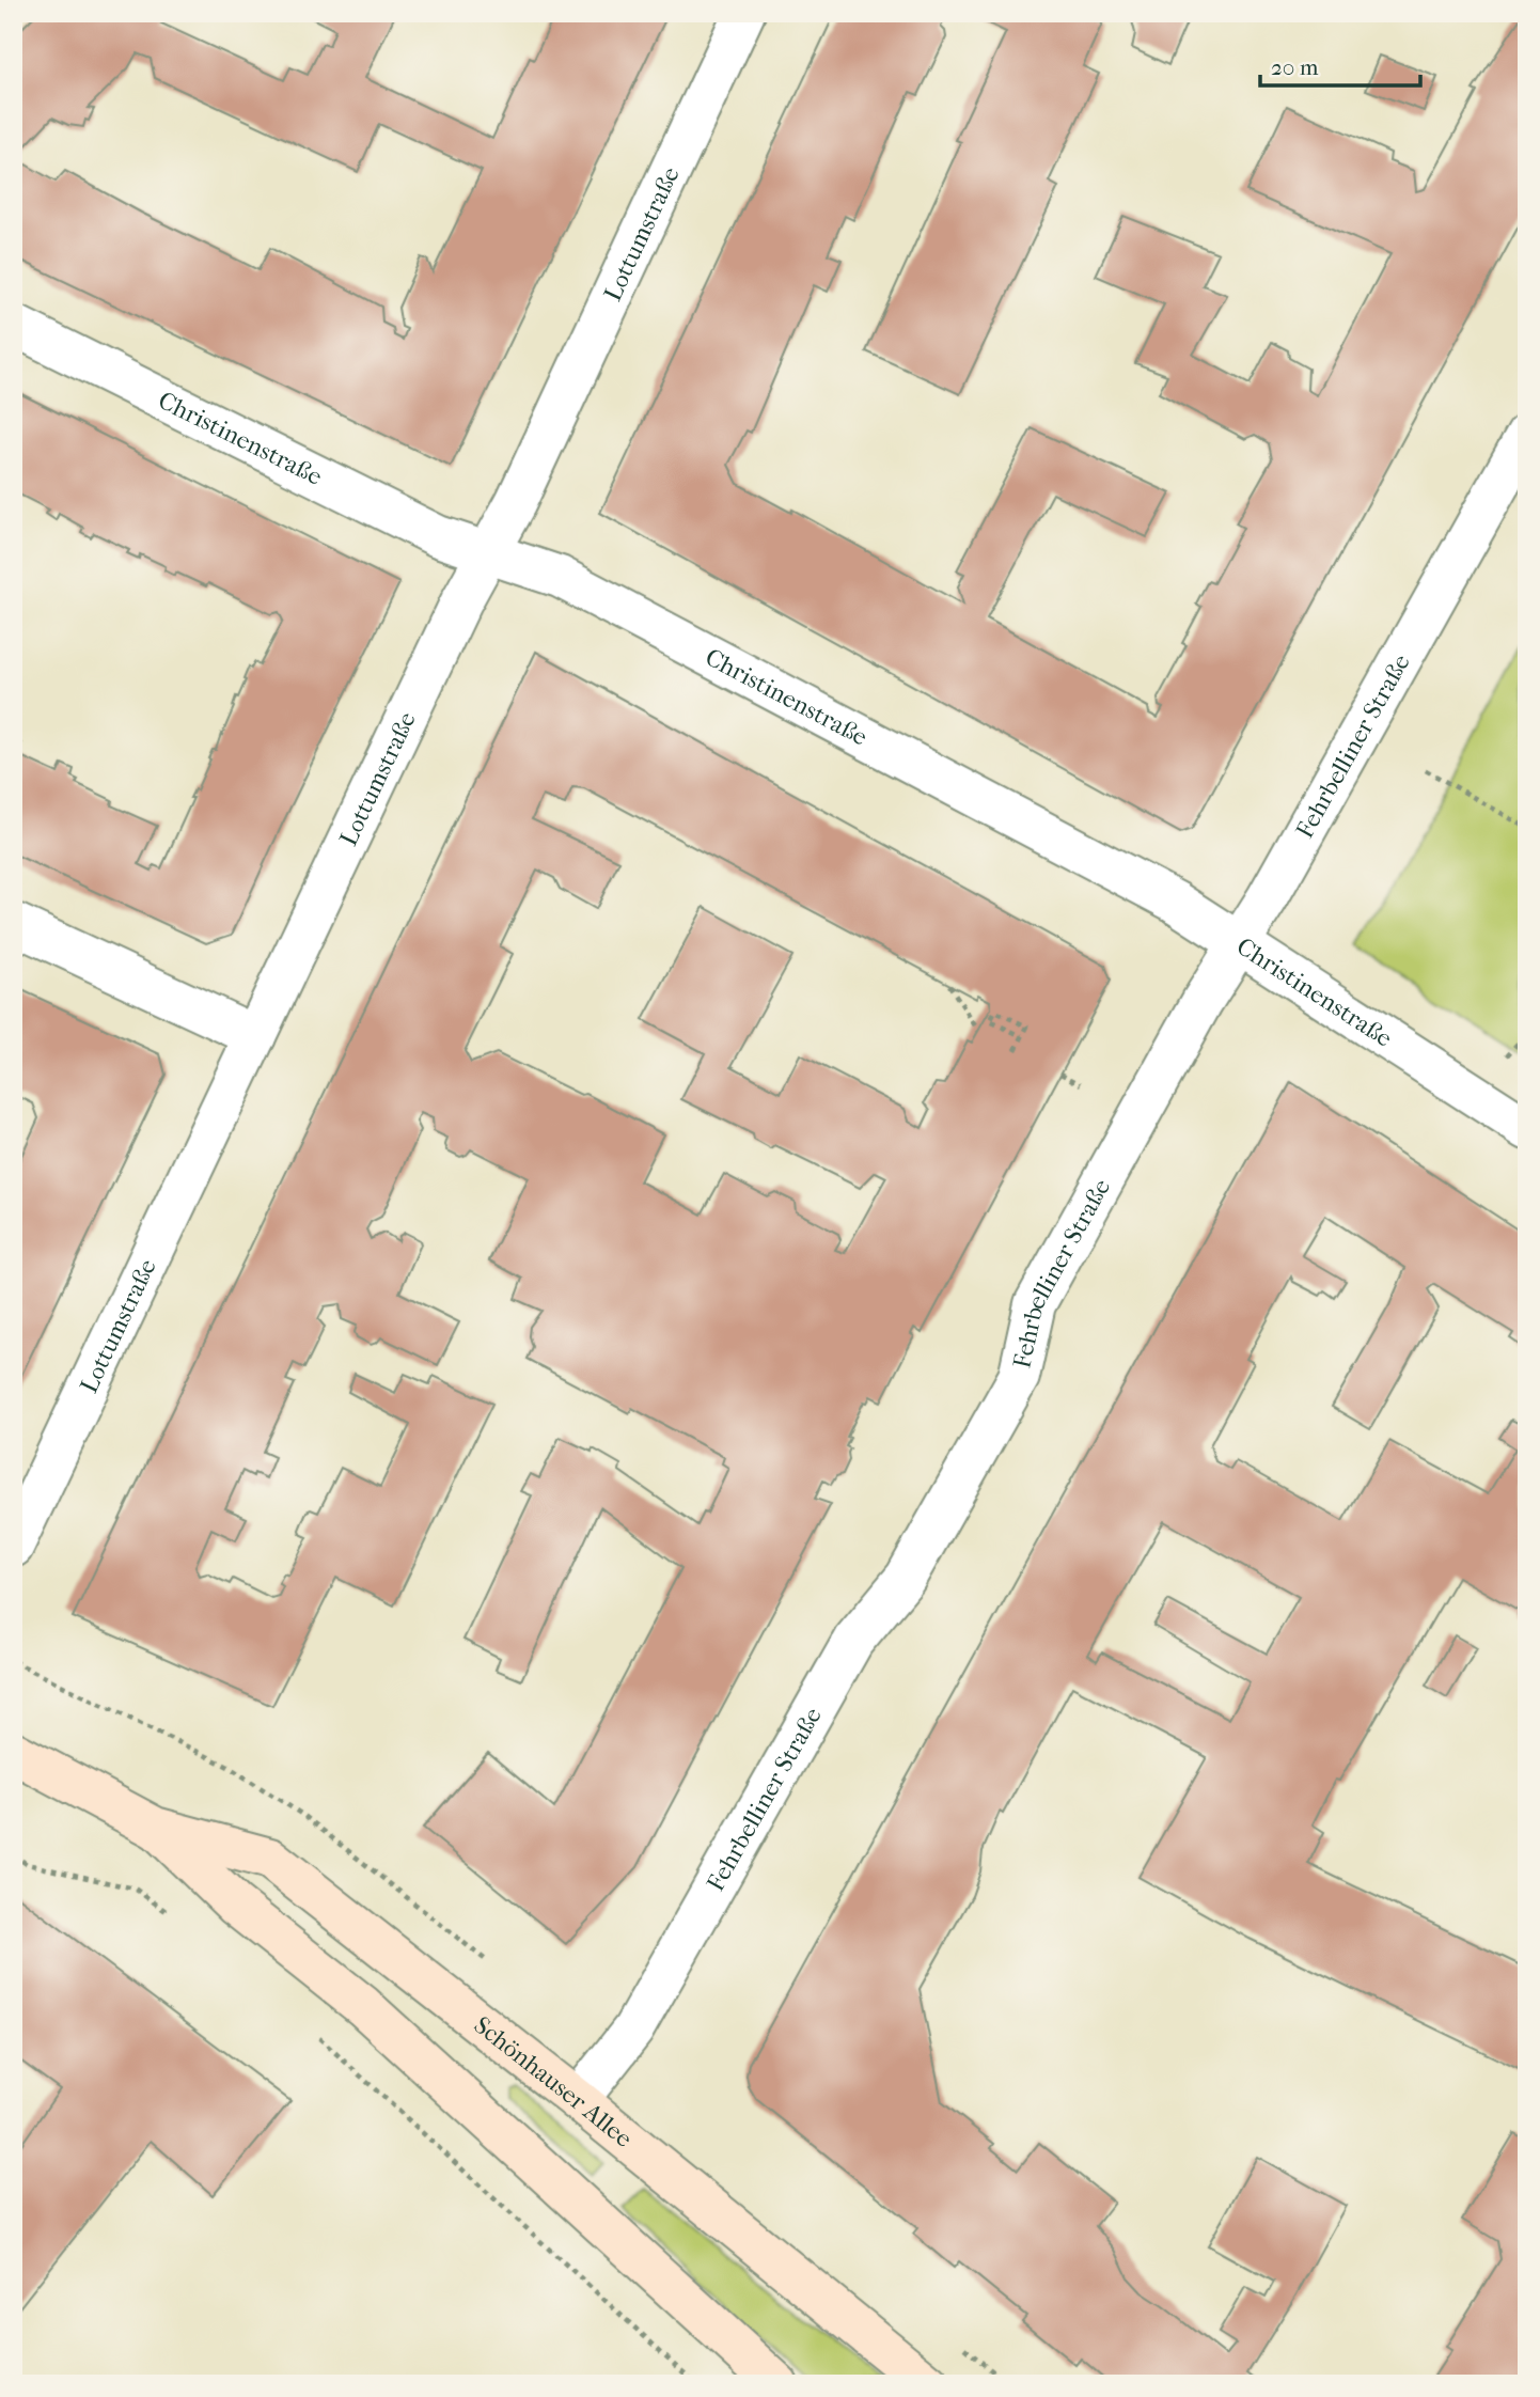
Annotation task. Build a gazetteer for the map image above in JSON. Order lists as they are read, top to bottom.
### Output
{
  "streets": {
    "main road": ["Schönhauser Allee"],
    "street": ["Lottumstraße", "Christinenstraße", "Fehrbelliner Straße"]
  },
  "crossings": [
    ["Lottumstraße", "Christinenstraße"],
    ["Christinenstraße", "Fehrbelliner Straße"],
    ["Fehrbelliner Straße", "Schönhauser Allee"]
  ],
  "scale_bar": "20 m"
}
